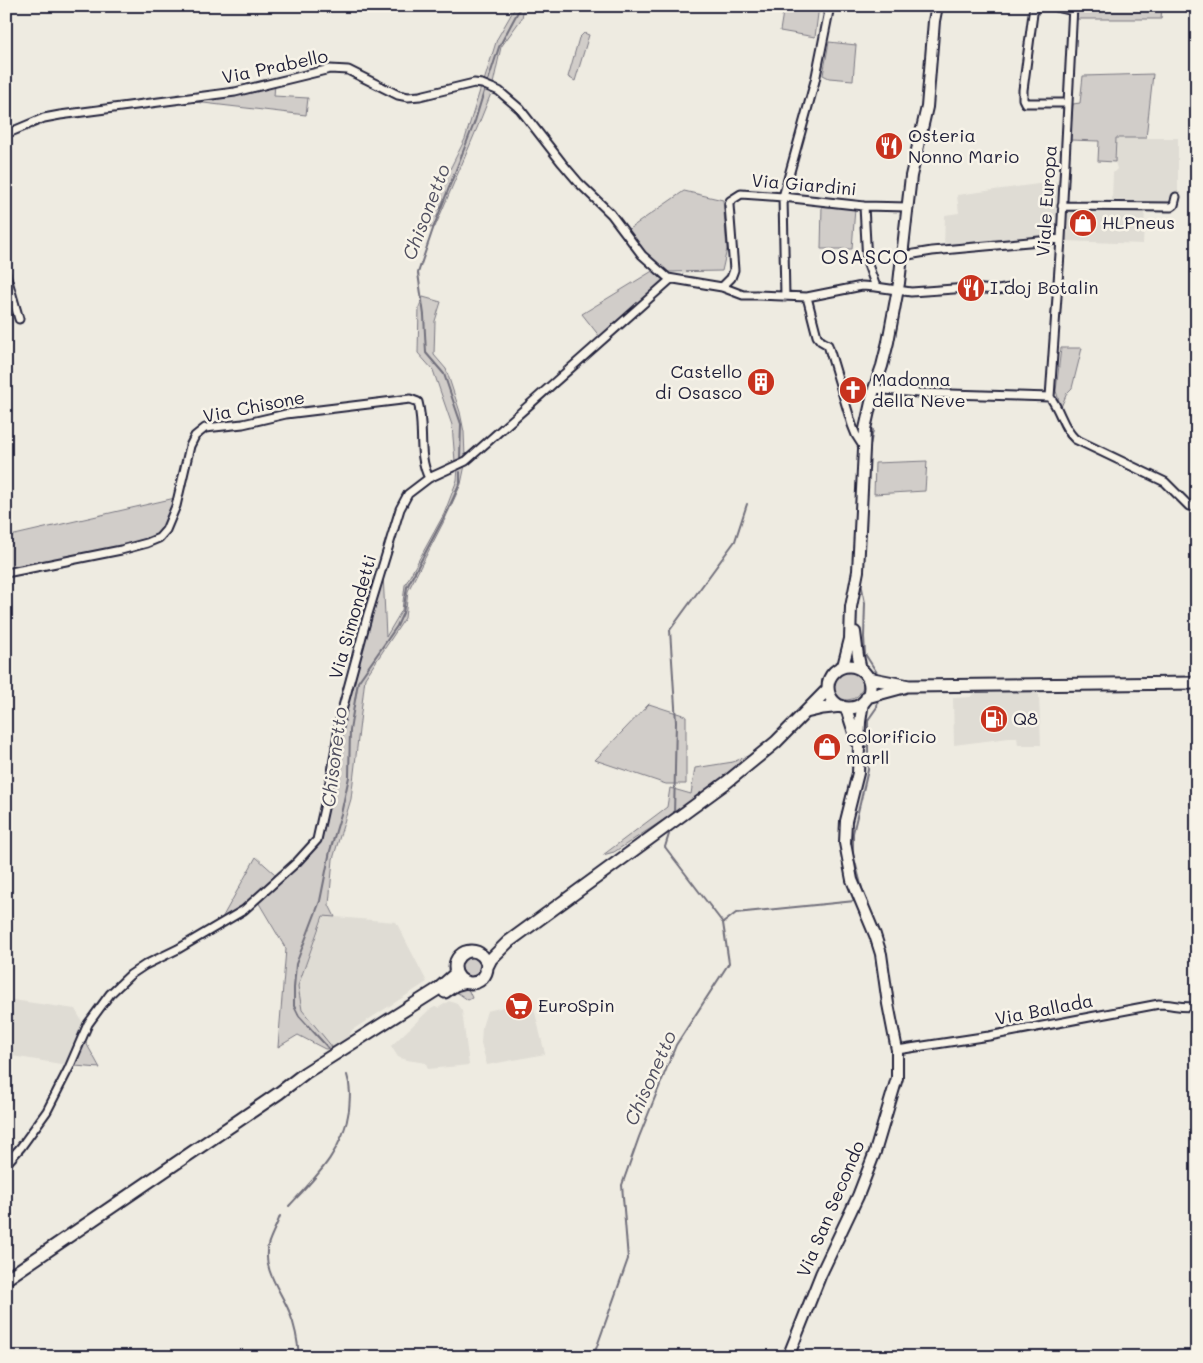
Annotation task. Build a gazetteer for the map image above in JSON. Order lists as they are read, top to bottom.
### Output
{
  "streets": {
    "street": [
      "Via Prabello",
      "Via Giardini",
      "Viale Europa",
      "Via Chisone",
      "Via Simondetti",
      "Via Ballada",
      "Via San Secondo"
    ]
  },
  "crossings": [
    ["Via Prabello", "Via Simondetti"],
    ["Via Chisone", "Via Simondetti"],
    ["Via Ballada", "Via San Secondo"]
  ],
  "districts": ["OSASCO"],
  "water": ["Chisonetto"],
  "places": {
    "restaurant": ["Osteria Nonno Mario", "I doj Botalin"],
    "shop": ["HLPneus", "colorificio marll"],
    "building": ["Castello di Osasco"],
    "church": ["Madonna della Neve"],
    "fuel station": ["Q8"],
    "supermarket": ["EuroSpin"]
  }
}
